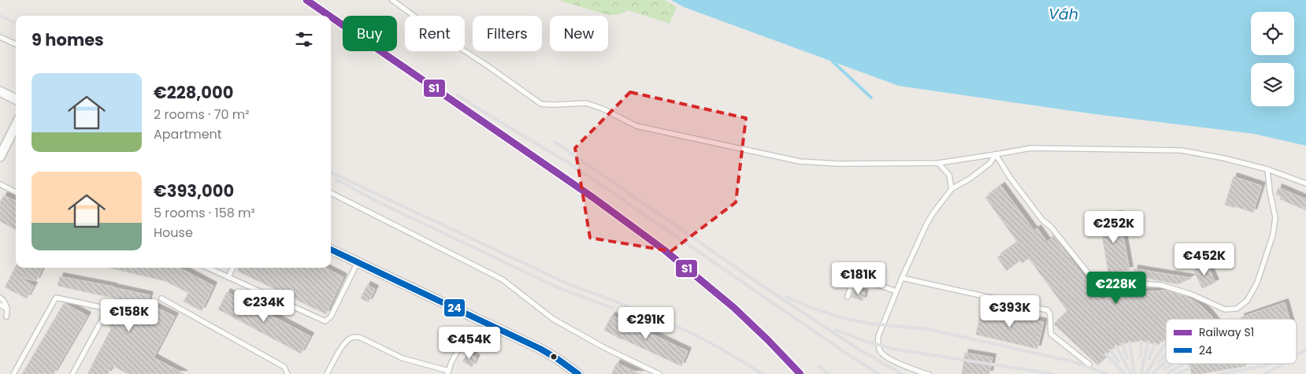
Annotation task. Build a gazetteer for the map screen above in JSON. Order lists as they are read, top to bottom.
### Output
{
  "water": ["Váh"],
  "lines": ["rail line S1", "transit line 24"],
  "legend": ["Railway S1", "24"],
  "page": {
    "chip": [
      "Buy",
      "Rent",
      "Filters",
      "New"
    ],
    "heading": "9 homes",
    "list": [
      {
        "name": "€228,000",
        "note": "2 rooms · 70 m² · Apartment"
      },
      {
        "name": "€393,000",
        "note": "5 rooms · 158 m² · House"
      }
    ],
    "price": [
      "€252K",
      "€452K",
      "€181K",
      "€228K",
      "€234K",
      "€393K",
      "€158K",
      "€291K",
      "€454K"
    ]
  }
}
